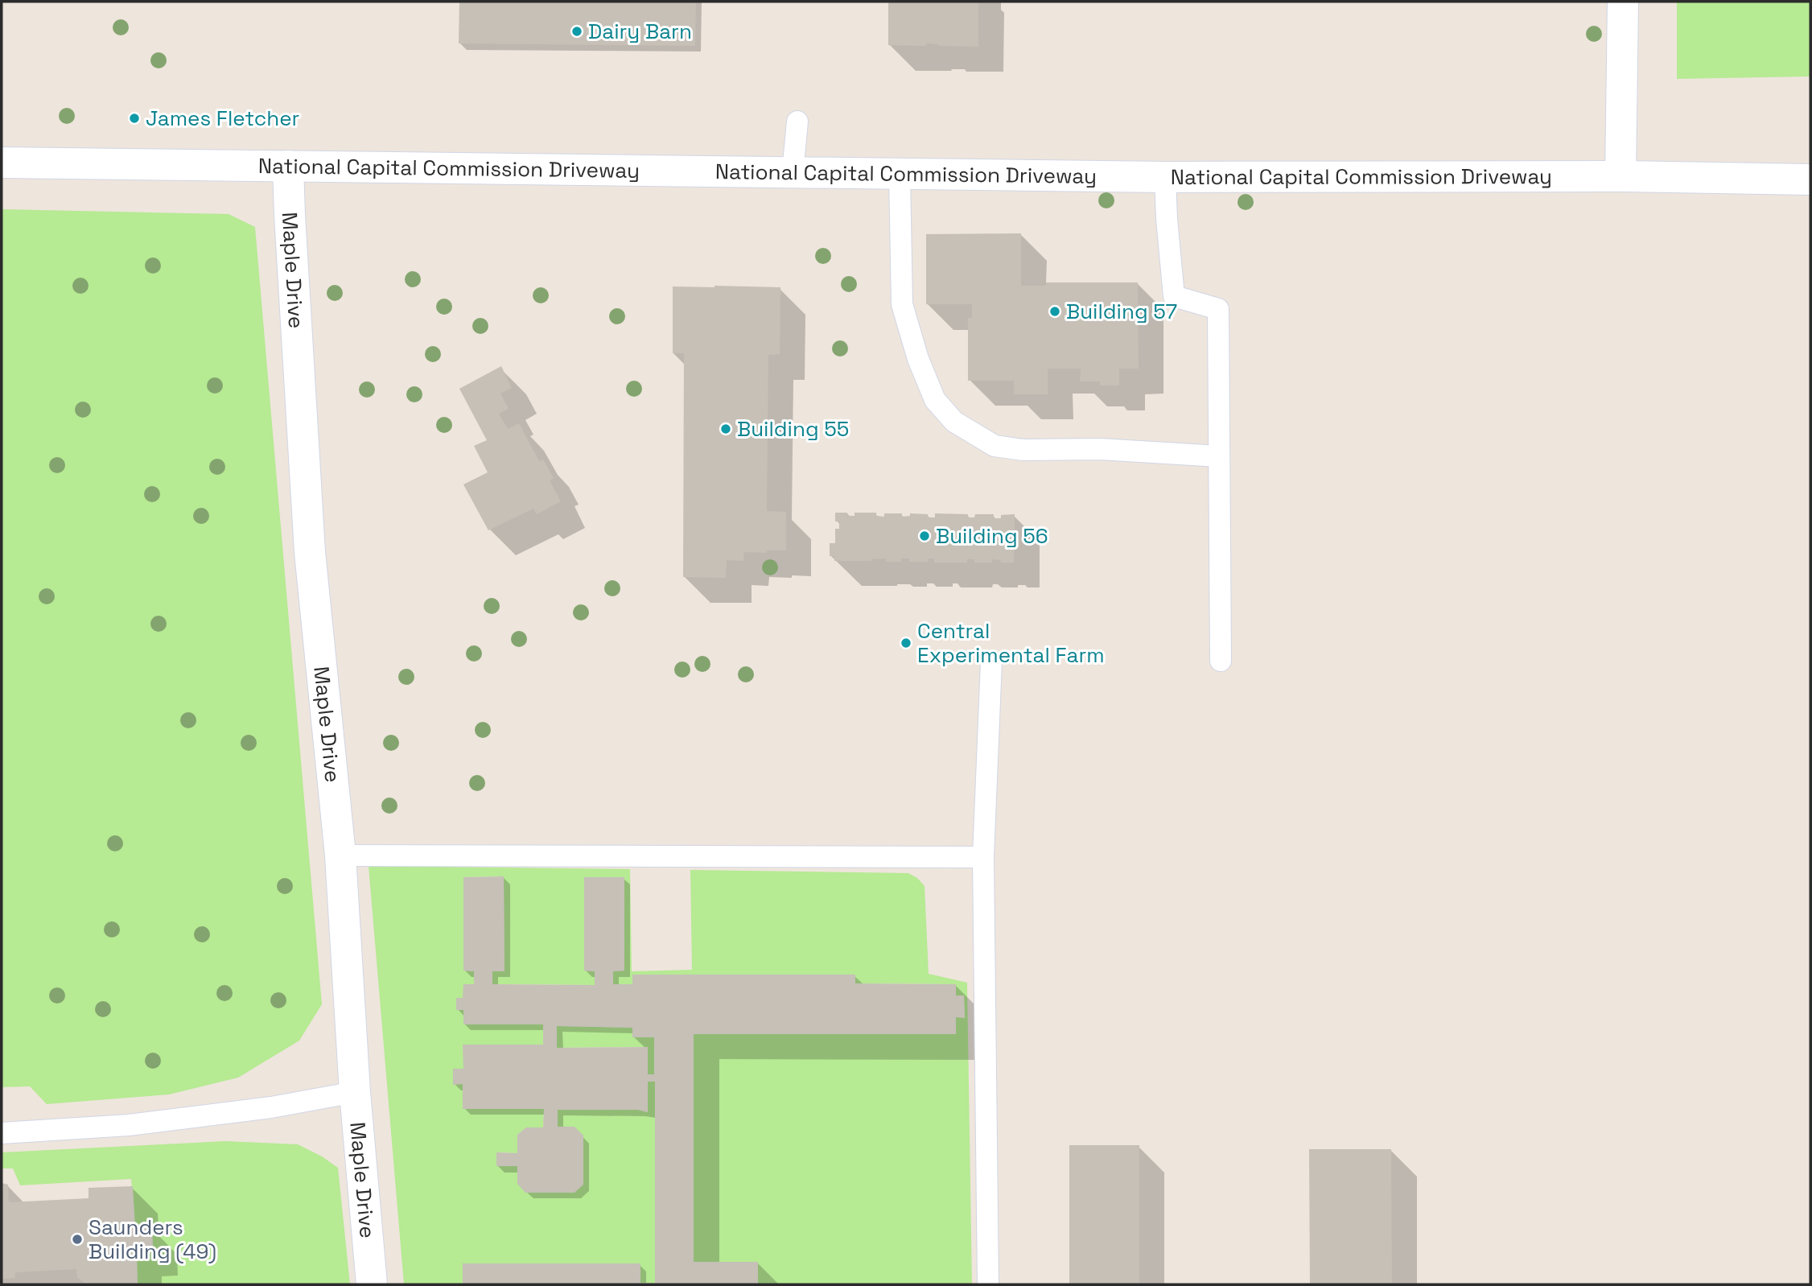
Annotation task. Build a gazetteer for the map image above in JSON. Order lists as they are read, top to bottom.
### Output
{
  "streets": {
    "street": ["National Capital Commission Driveway", "Maple Drive"]
  },
  "crossings": [
    ["National Capital Commission Driveway", "Maple Drive"]
  ],
  "places": [
    "Dairy Barn",
    "James Fletcher",
    "Building 57",
    "Building 55",
    "Building 56",
    "Central Experimental Farm",
    "Saunders Building (49)"
  ]
}
